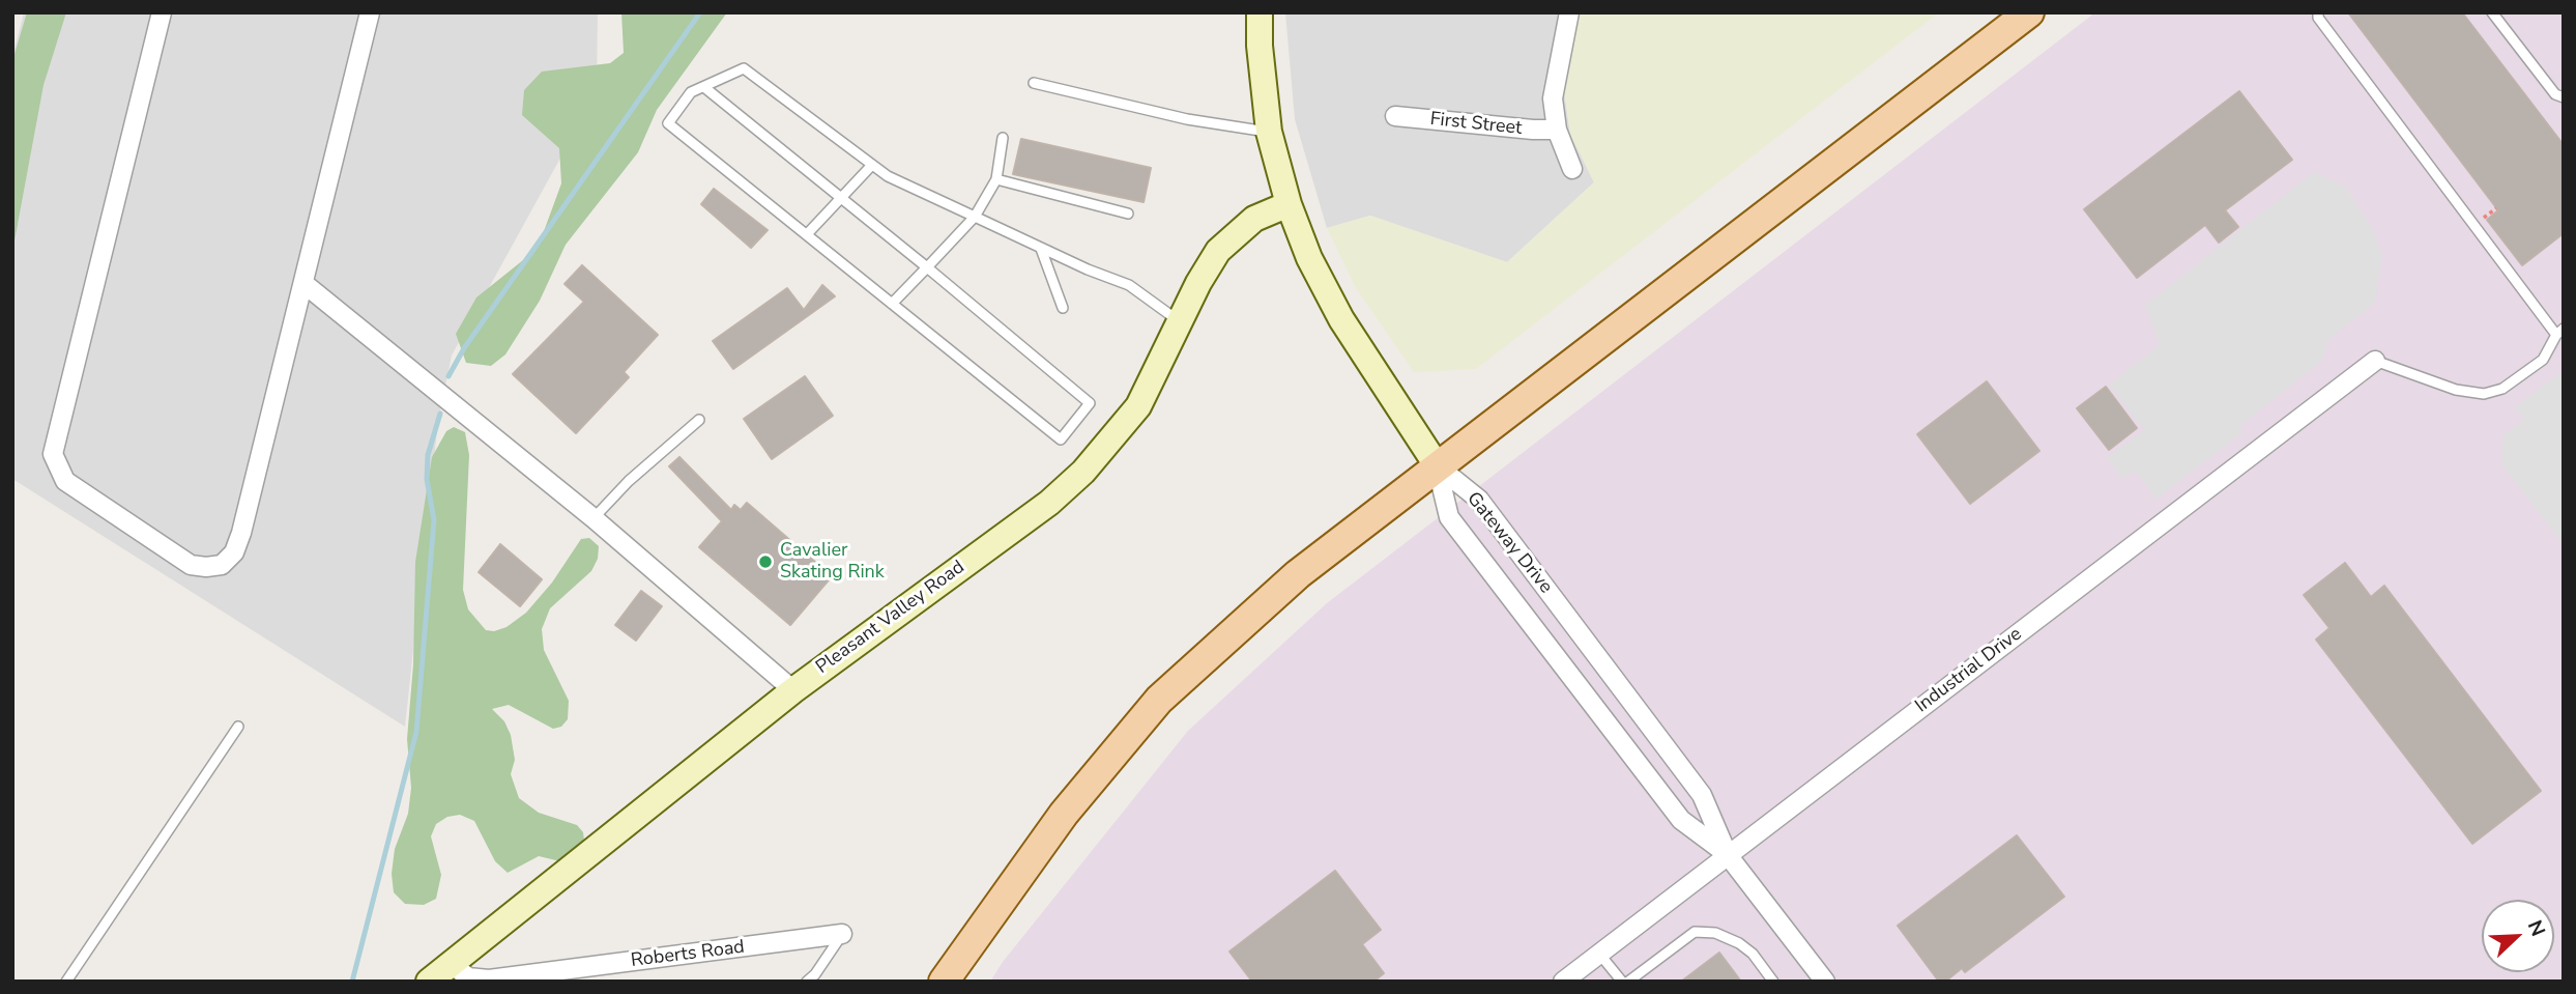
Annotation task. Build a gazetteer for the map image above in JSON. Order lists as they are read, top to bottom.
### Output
{
  "streets": {
    "street": [
      "First Street",
      "Gateway Drive",
      "Pleasant Valley Road",
      "Industrial Drive",
      "Roberts Road"
    ]
  },
  "crossings": [
    ["Gateway Drive", "Industrial Drive"],
    ["Pleasant Valley Road", "Roberts Road"]
  ],
  "places": ["Cavalier Skating Rink"],
  "north": "top right"
}
